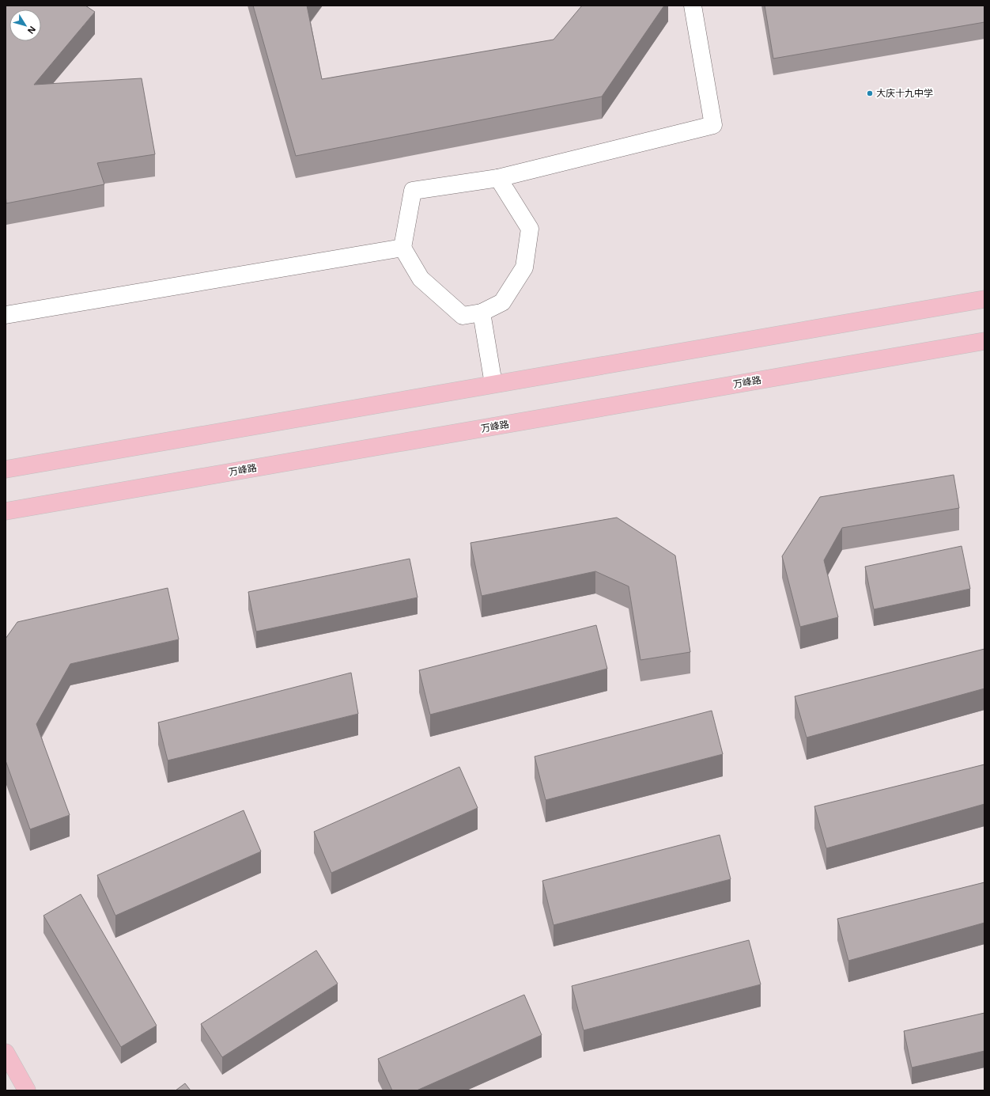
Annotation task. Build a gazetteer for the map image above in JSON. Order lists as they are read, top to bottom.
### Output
{
  "streets": {
    "main road": ["万峰路"]
  },
  "places": ["大庆十九中学"],
  "north": "bottom right"
}
